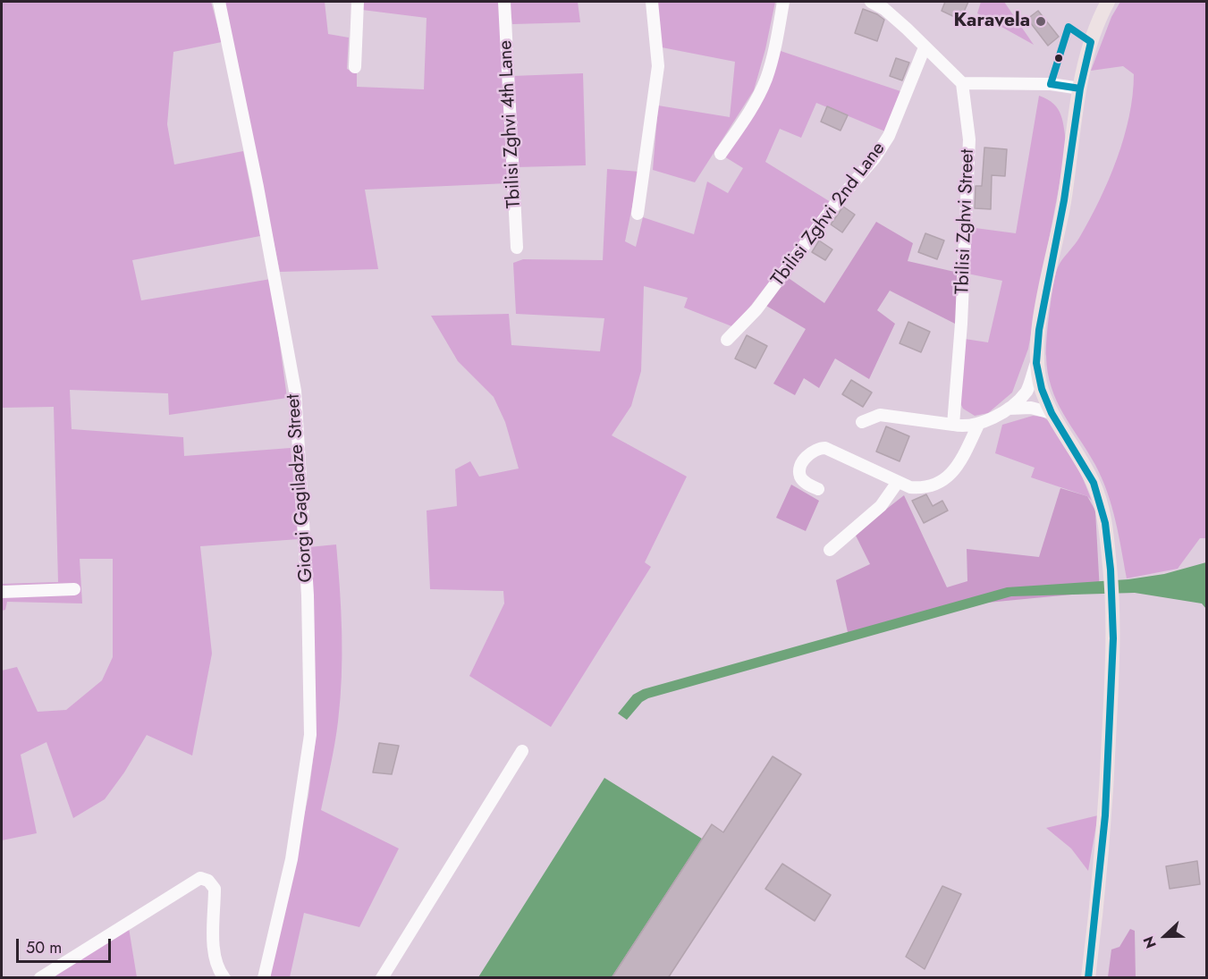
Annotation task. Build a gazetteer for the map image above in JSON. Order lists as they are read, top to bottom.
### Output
{
  "streets": {
    "street": [
      "Tbilisi Zghvi 4th Lane",
      "Tbilisi Zghvi 2nd Lane",
      "Tbilisi Zghvi Street",
      "Giorgi Gagiladze Street"
    ]
  },
  "places": ["Karavela"],
  "scale_bar": "50 m",
  "north": "left"
}
